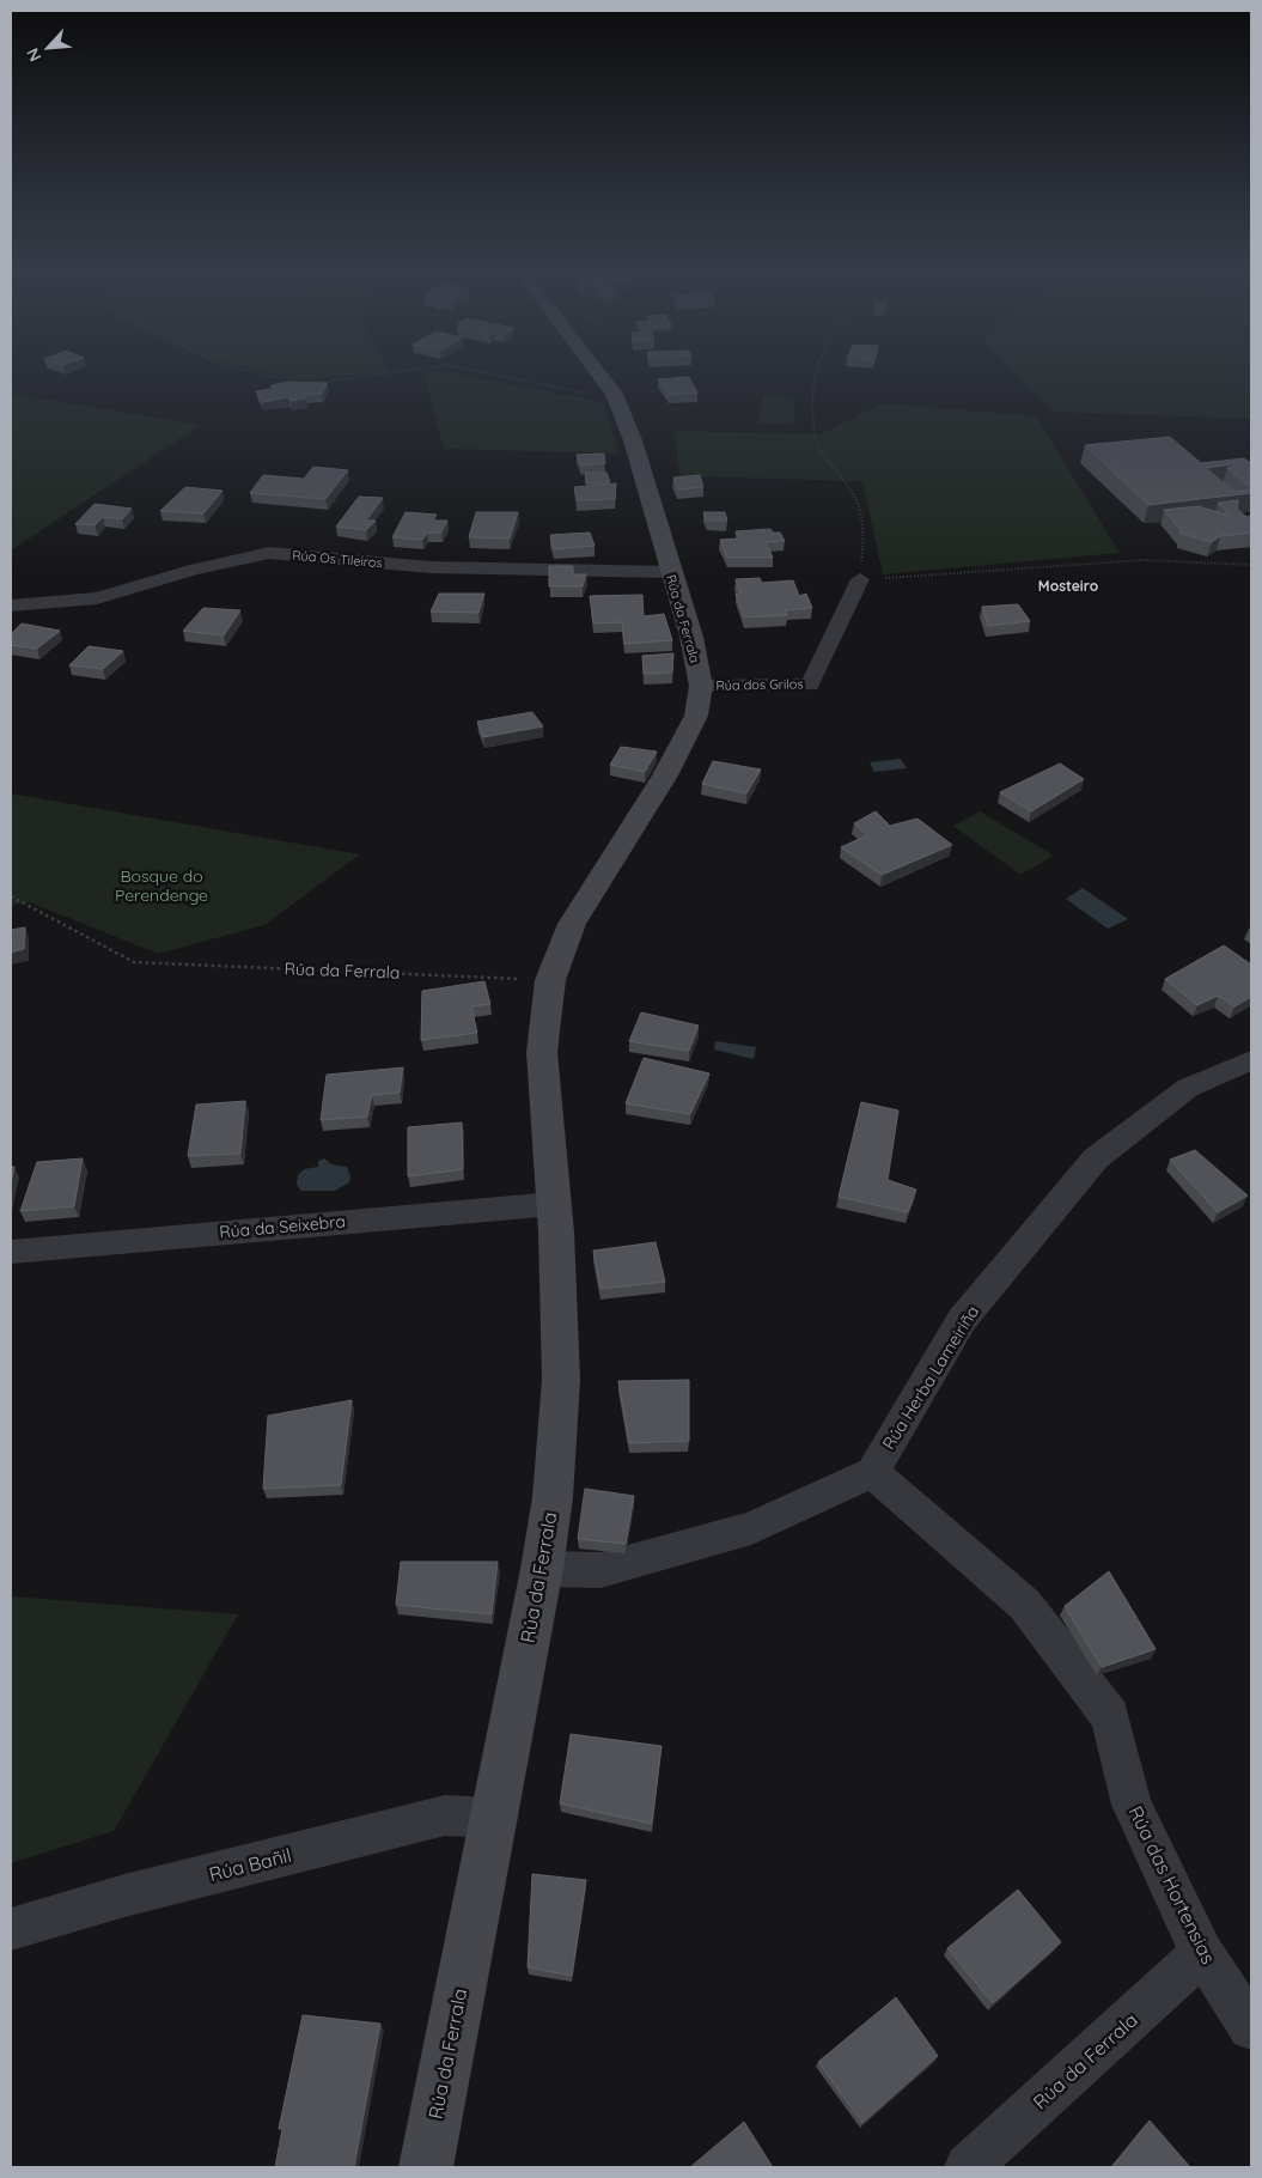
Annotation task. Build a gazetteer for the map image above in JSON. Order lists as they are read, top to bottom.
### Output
{
  "streets": {
    "street": [
      "Rúa Os Tileiros",
      "Rúa da Ferrala",
      "Rúa dos Grilos",
      "Rúa da Seixebra",
      "Rúa Herba Lameiriña",
      "Rúa Bañil",
      "Rúa das Hortensias"
    ]
  },
  "crossings": [
    ["Rúa Os Tileiros", "Rúa da Ferrala"],
    ["Rúa da Ferrala", "Rúa dos Grilos"],
    ["Rúa da Ferrala", "Rúa da Seixebra"],
    ["Rúa da Ferrala", "Rúa Bañil"],
    ["Rúa da Ferrala", "Rúa das Hortensias"],
    ["Rúa Herba Lameiriña", "Rúa das Hortensias"]
  ],
  "districts": ["Mosteiro"],
  "parks": ["Bosque do Perendenge"],
  "north": "bottom left"
}
